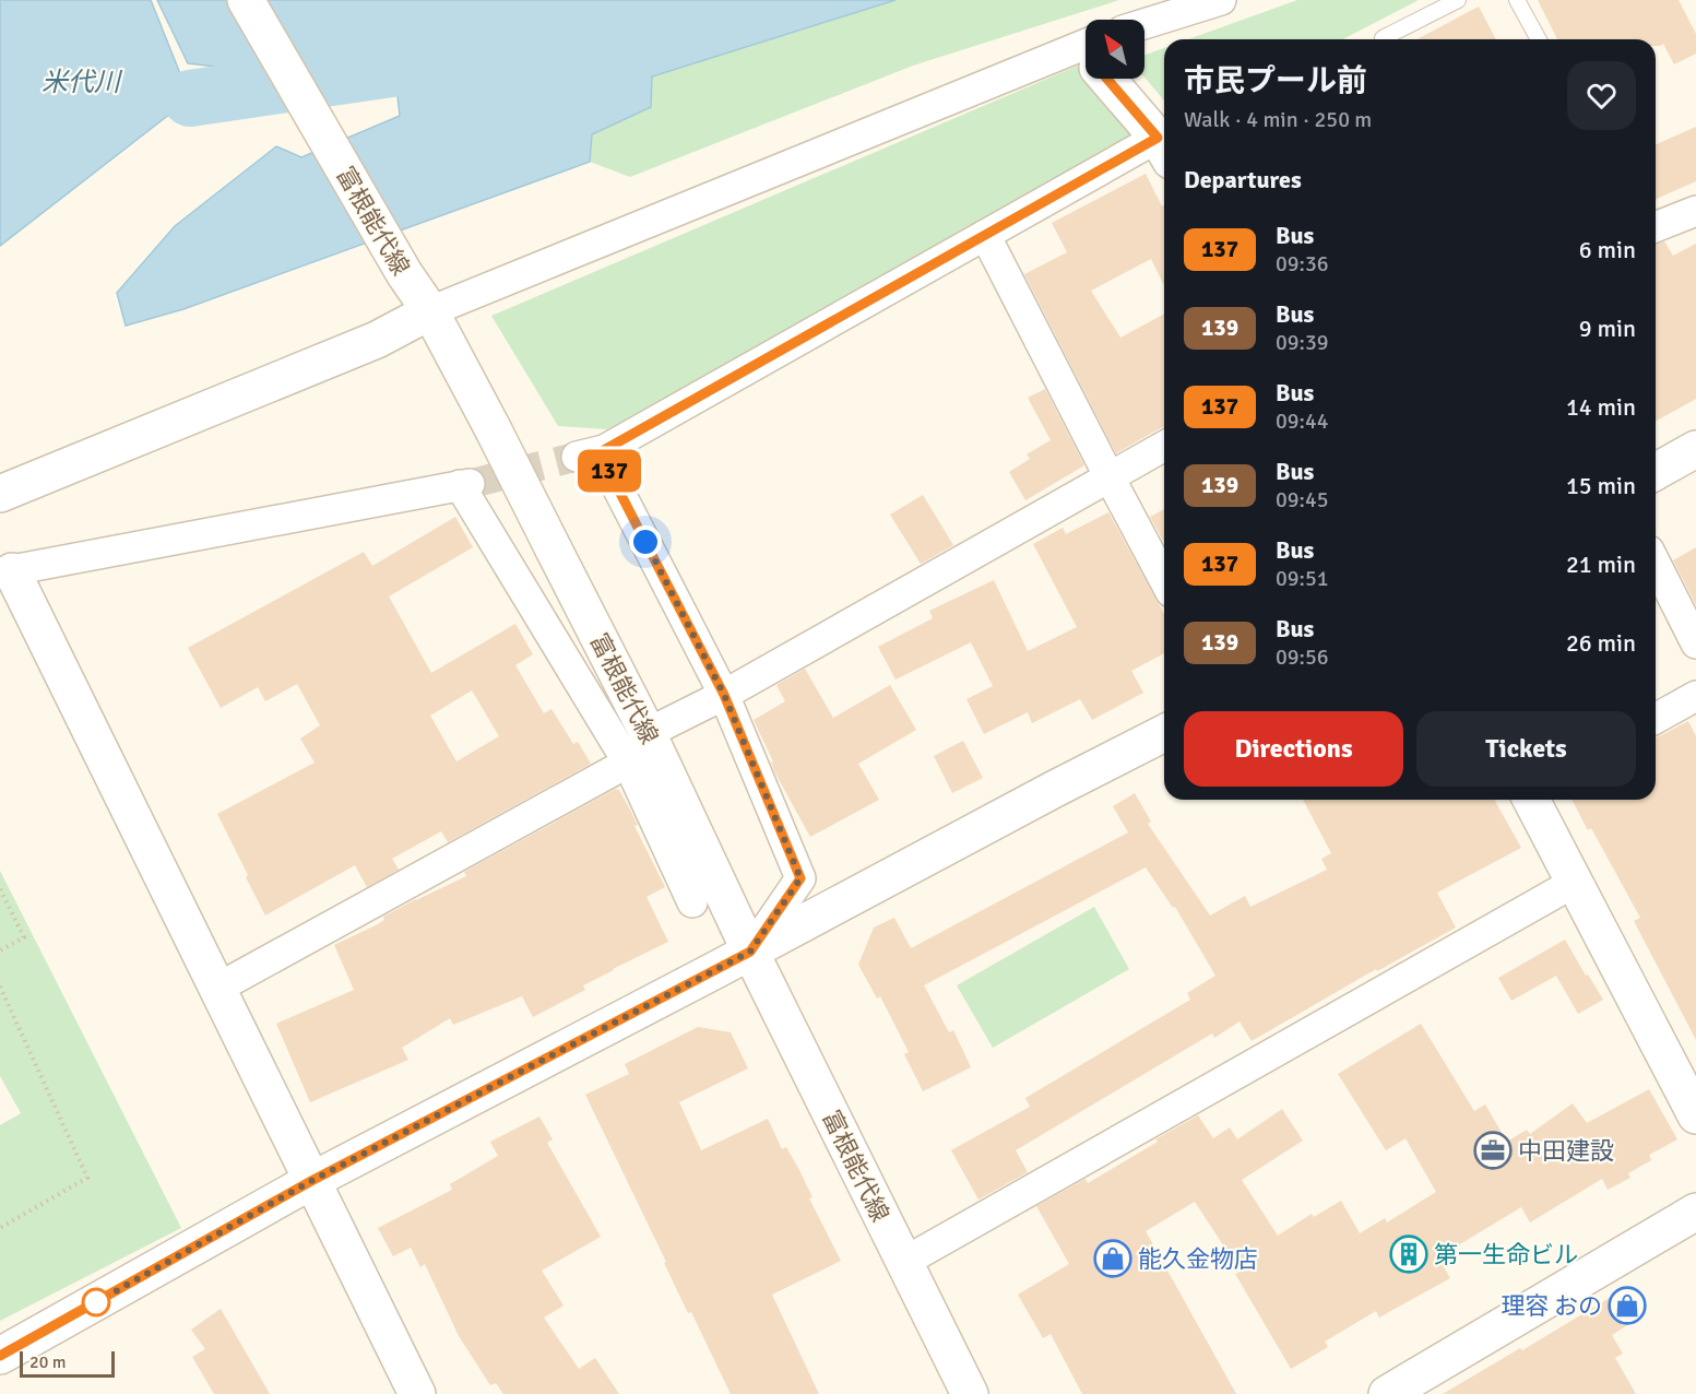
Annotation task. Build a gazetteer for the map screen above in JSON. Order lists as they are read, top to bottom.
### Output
{
  "streets": {
    "street": ["富根能代線"]
  },
  "water": ["米代川"],
  "places": {
    "office": ["中田建設"],
    "building": ["第一生命ビル"],
    "shop": ["能久金物店", "理容 おの"]
  },
  "lines": ["bus line 137"],
  "scale_bar": "20 m",
  "north": "top left",
  "page": {
    "on_map": "137",
    "heading": [
      ["市民プール前", "Walk · 4 min · 250 m"],
      "Departures"
    ],
    "list": [
      {
        "mark": "137",
        "name": "Bus",
        "note": "09:36",
        "value": "6 min"
      },
      {
        "mark": "139",
        "name": "Bus",
        "note": "09:39",
        "value": "9 min"
      },
      {
        "mark": "137",
        "name": "Bus",
        "note": "09:44",
        "value": "14 min"
      },
      {
        "mark": "139",
        "name": "Bus",
        "note": "09:45",
        "value": "15 min"
      },
      {
        "mark": "137",
        "name": "Bus",
        "note": "09:51",
        "value": "21 min"
      },
      {
        "mark": "139",
        "name": "Bus",
        "note": "09:56",
        "value": "26 min"
      }
    ],
    "buttons": ["Directions", "Tickets"],
    "scale": "20 m"
  }
}
